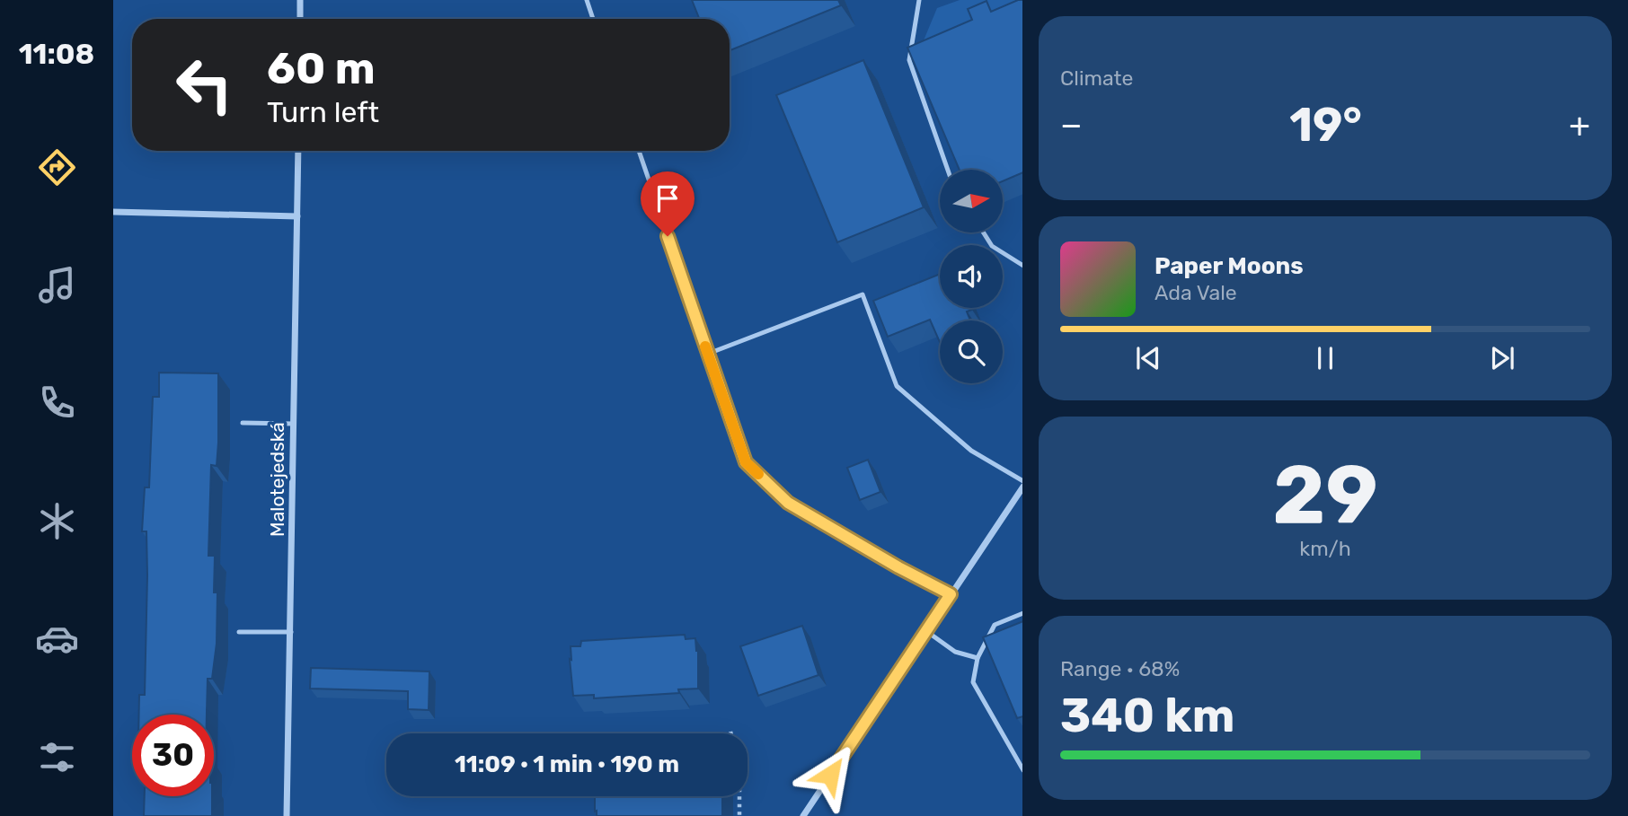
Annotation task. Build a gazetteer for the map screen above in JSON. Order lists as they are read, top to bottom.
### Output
{
  "streets": {
    "street": ["Malotejedská"]
  },
  "north": "right",
  "page": {
    "tabs": "11:08",
    "tile": [
      "Climate",
      ["29", "km/h"],
      ["Range · 68%", "340 km"]
    ],
    "turn": ["60 m", "Turn left"],
    "heat": ["−", "19°", "+"],
    "song": ["Paper Moons", "Ada Vale"],
    "limit": "30",
    "trip": "11:09 · 1 min · 190 m"
  }
}
